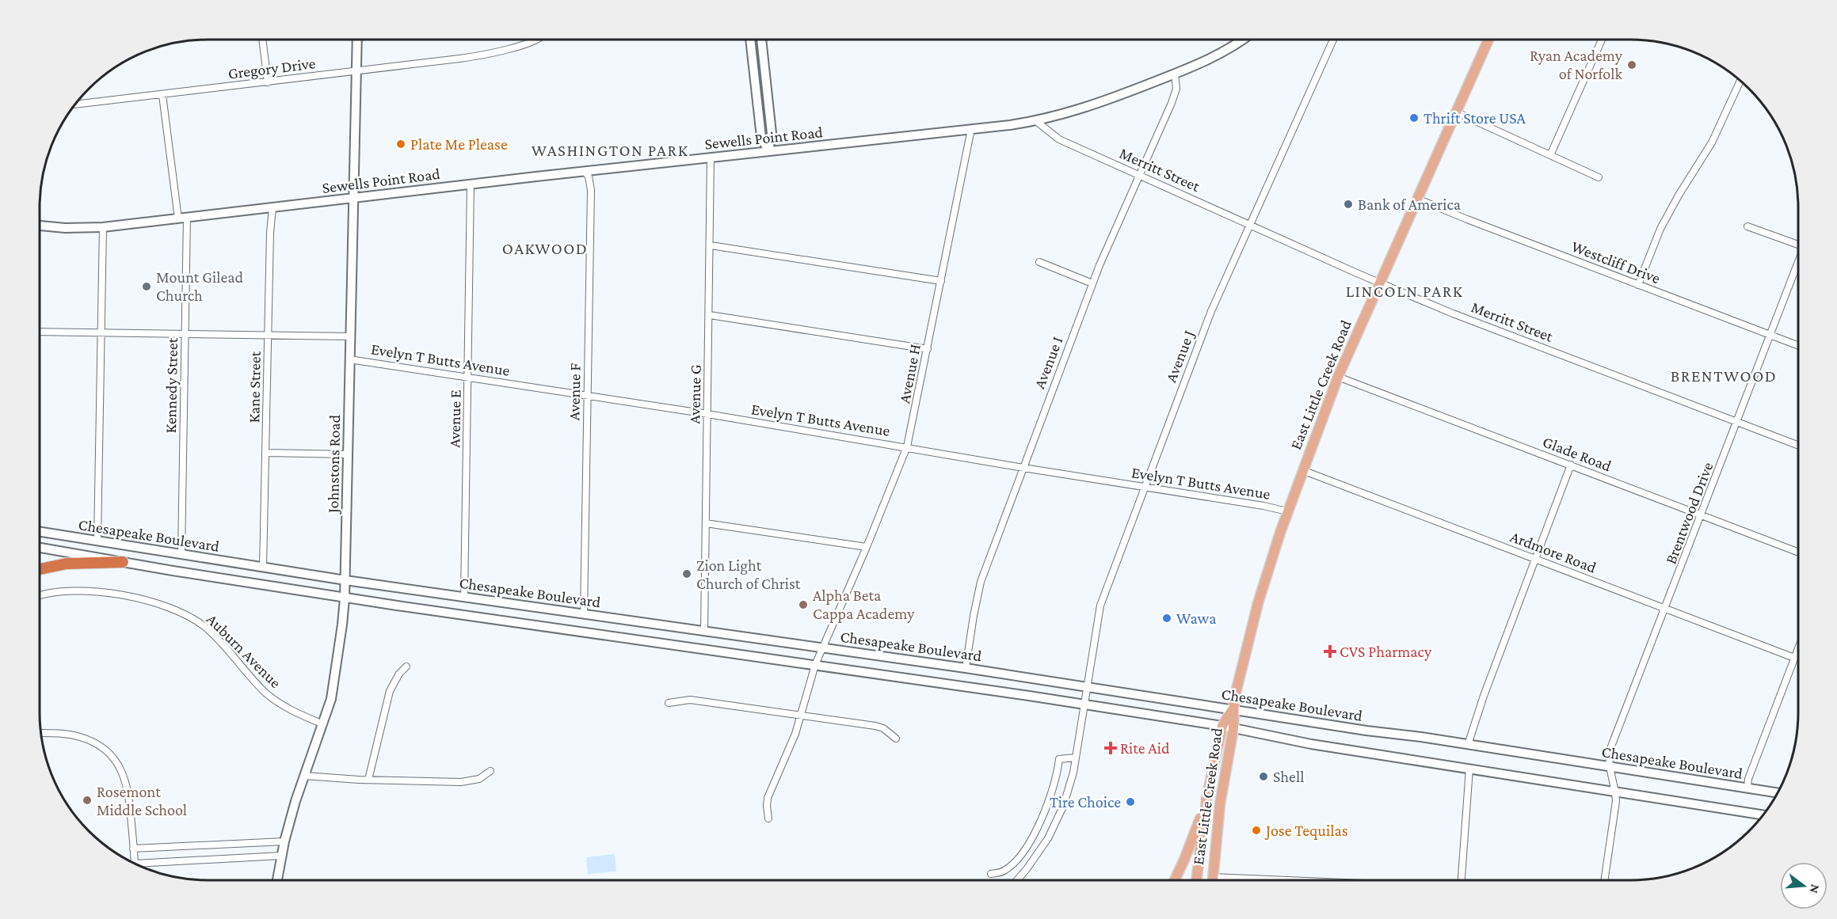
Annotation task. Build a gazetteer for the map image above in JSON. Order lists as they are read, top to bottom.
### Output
{
  "streets": {
    "main road": [
      "Sewells Point Road",
      "East Little Creek Road",
      "Johnstons Road",
      "Chesapeake Boulevard"
    ],
    "street": [
      "Gregory Drive",
      "Merritt Street",
      "Westcliff Drive",
      "Avenue J",
      "Evelyn T Butts Avenue",
      "Avenue I",
      "Avenue H",
      "Kennedy Street",
      "Kane Street",
      "Avenue F",
      "Avenue G",
      "Avenue E",
      "Glade Road",
      "Brentwood Drive",
      "Ardmore Road",
      "Auburn Avenue"
    ]
  },
  "crossings": [
    ["Gregory Drive", "Kennedy Street"],
    ["Gregory Drive", "Johnstons Road"],
    ["Sewells Point Road", "Merritt Street"],
    ["Sewells Point Road", "Avenue I"],
    ["Sewells Point Road", "Avenue H"],
    ["Sewells Point Road", "Kennedy Street"],
    ["Sewells Point Road", "Kane Street"],
    ["Sewells Point Road", "Avenue F"],
    ["Sewells Point Road", "Avenue G"],
    ["Sewells Point Road", "Avenue E"],
    ["Sewells Point Road", "Johnstons Road"],
    ["Merritt Street", "Avenue J"],
    ["Merritt Street", "Avenue I"],
    ["Merritt Street", "East Little Creek Road"],
    ["Merritt Street", "Brentwood Drive"],
    ["Westcliff Drive", "East Little Creek Road"],
    ["Westcliff Drive", "Brentwood Drive"],
    ["Avenue J", "Evelyn T Butts Avenue"],
    ["Avenue J", "Chesapeake Boulevard"],
    ["Evelyn T Butts Avenue", "Avenue I"],
    ["Evelyn T Butts Avenue", "Avenue H"],
    ["Evelyn T Butts Avenue", "East Little Creek Road"],
    ["Evelyn T Butts Avenue", "Kennedy Street"],
    ["Evelyn T Butts Avenue", "Kane Street"],
    ["Evelyn T Butts Avenue", "Avenue F"],
    ["Evelyn T Butts Avenue", "Avenue G"],
    ["Evelyn T Butts Avenue", "Avenue E"],
    ["Evelyn T Butts Avenue", "Johnstons Road"],
    ["Avenue I", "Chesapeake Boulevard"],
    ["Avenue H", "Chesapeake Boulevard"],
    ["East Little Creek Road", "Glade Road"],
    ["East Little Creek Road", "Chesapeake Boulevard"],
    ["East Little Creek Road", "Ardmore Road"],
    ["Kennedy Street", "Chesapeake Boulevard"],
    ["Kane Street", "Chesapeake Boulevard"],
    ["Avenue F", "Chesapeake Boulevard"],
    ["Avenue G", "Chesapeake Boulevard"],
    ["Avenue E", "Chesapeake Boulevard"],
    ["Glade Road", "Brentwood Drive"],
    ["Johnstons Road", "Chesapeake Boulevard"],
    ["Johnstons Road", "Auburn Avenue"],
    ["Brentwood Drive", "Chesapeake Boulevard"],
    ["Brentwood Drive", "Ardmore Road"]
  ],
  "districts": [
    "WASHINGTON PARK",
    "OAKWOOD",
    "LINCOLN PARK",
    "BRENTWOOD"
  ],
  "places": {
    "other": [
      "Ryan Academy of Norfolk",
      "Thrift Store USA",
      "Plate Me Please",
      "Bank of America",
      "Mount Gilead Church",
      "Zion Light Church of Christ",
      "Alpha Beta Cappa Academy",
      "Wawa",
      "Shell",
      "Rosemont Middle School",
      "Tire Choice",
      "Jose Tequilas"
    ],
    "health": ["CVS Pharmacy", "Rite Aid"]
  },
  "north": "right"
}
